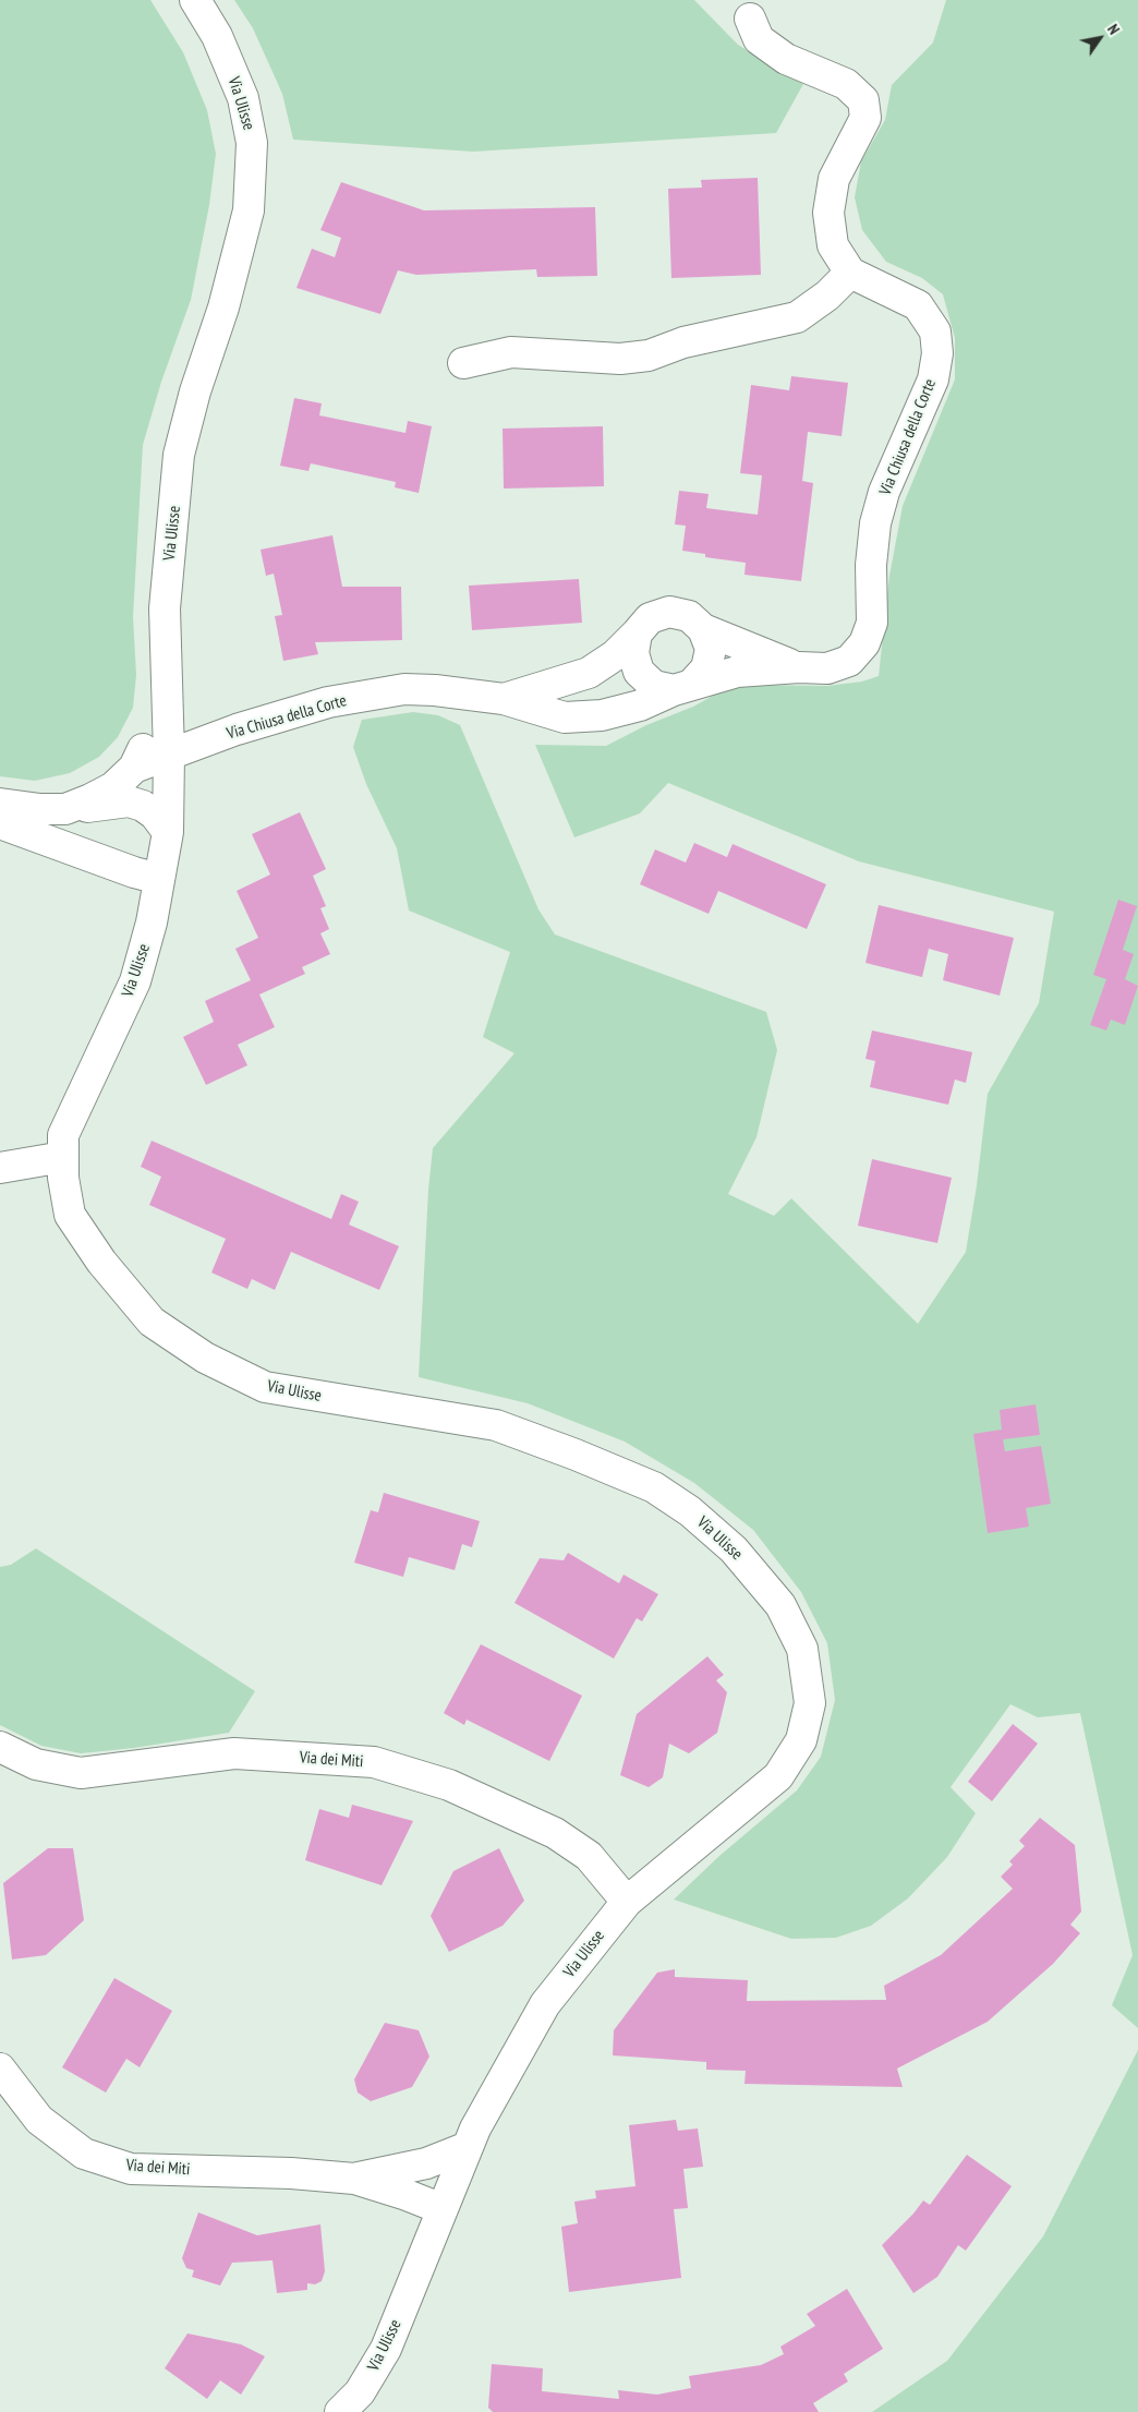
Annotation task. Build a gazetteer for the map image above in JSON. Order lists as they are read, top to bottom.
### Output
{
  "streets": {
    "street": ["Via Ulisse", "Via Chiusa della Corte", "Via dei Miti"]
  },
  "crossings": [
    ["Via Ulisse", "Via Chiusa della Corte"],
    ["Via Ulisse", "Via dei Miti"]
  ],
  "north": "top right"
}
